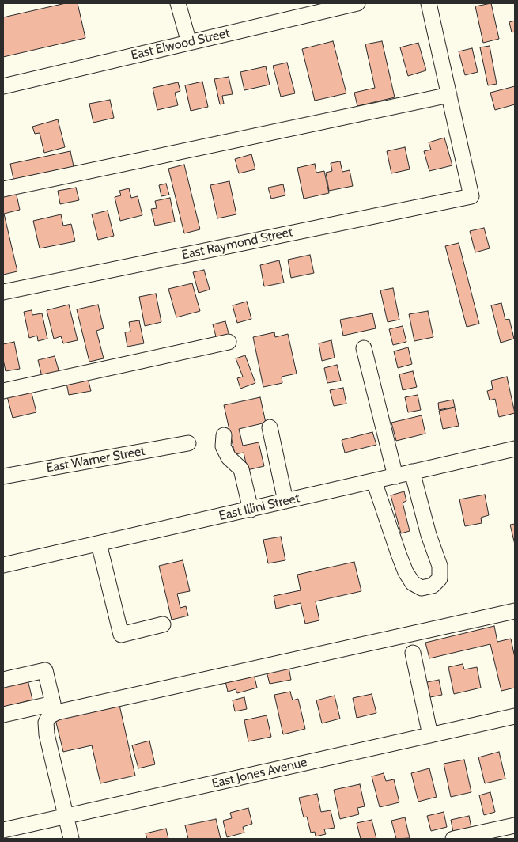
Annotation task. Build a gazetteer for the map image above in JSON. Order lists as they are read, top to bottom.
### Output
{
  "streets": {
    "street": [
      "East Elwood Street",
      "East Raymond Street",
      "East Warner Street",
      "East Illini Street",
      "East Jones Avenue"
    ]
  }
}
